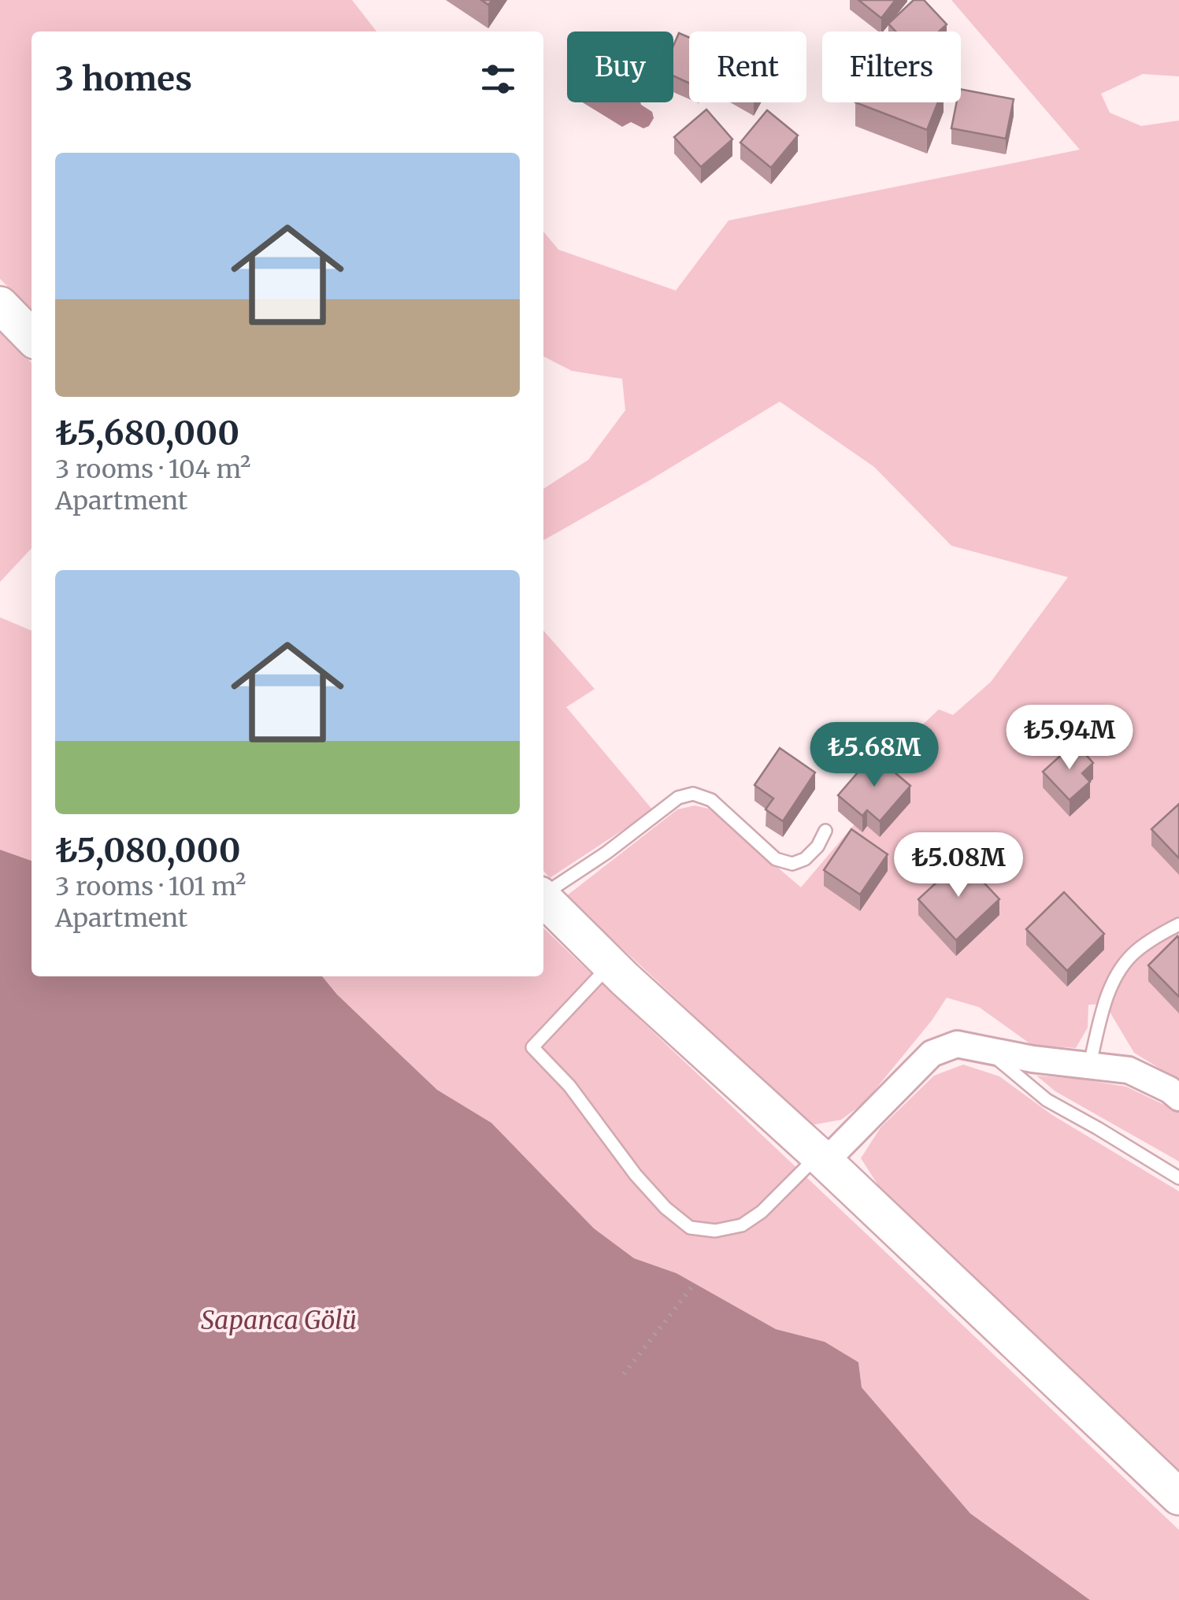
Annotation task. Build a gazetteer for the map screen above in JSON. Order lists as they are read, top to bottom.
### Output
{
  "water": ["Sapanca Gölü"],
  "page": {
    "chip": ["Buy", "Rent", "Filters"],
    "heading": "3 homes",
    "list": [
      {
        "name": "₺5,680,000",
        "note": "3 rooms · 104 m² · Apartment"
      },
      {
        "name": "₺5,080,000",
        "note": "3 rooms · 101 m² · Apartment"
      }
    ],
    "price": ["₺5.94M", "₺5.68M", "₺5.08M"]
  }
}
